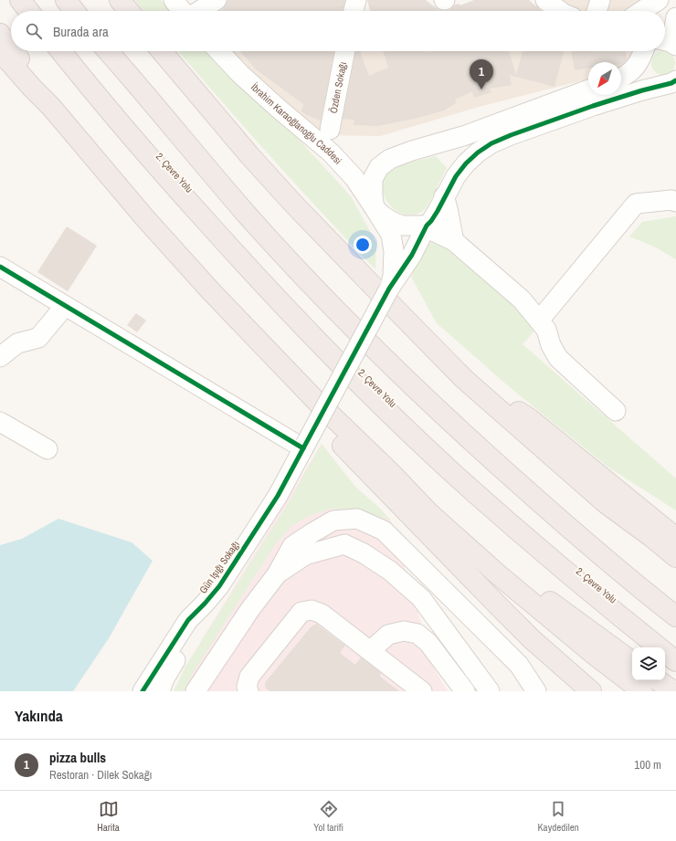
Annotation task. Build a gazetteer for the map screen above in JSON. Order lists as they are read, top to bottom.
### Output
{
  "streets": {
    "highway": ["2. Çevre Yolu"],
    "street": ["Özden Sokağı", "İbrahim Karaoğlanoğlu Caddesi", "Gün Işığı Sokağı"]
  },
  "crossings": [
    ["İbrahim Karaoğlanoğlu Caddesi", "Gün Işığı Sokağı"]
  ],
  "north": "bottom left",
  "page": {
    "search": "Burada ara",
    "pins": "1",
    "heading": "Yakında",
    "list": [
      {
        "mark": "1",
        "name": "pizza bulls",
        "note": "Restoran · Dilek Sokağı",
        "value": "100 m"
      }
    ],
    "nav": ["Harita", "Yol tarifi", "Kaydedilen"]
  }
}
